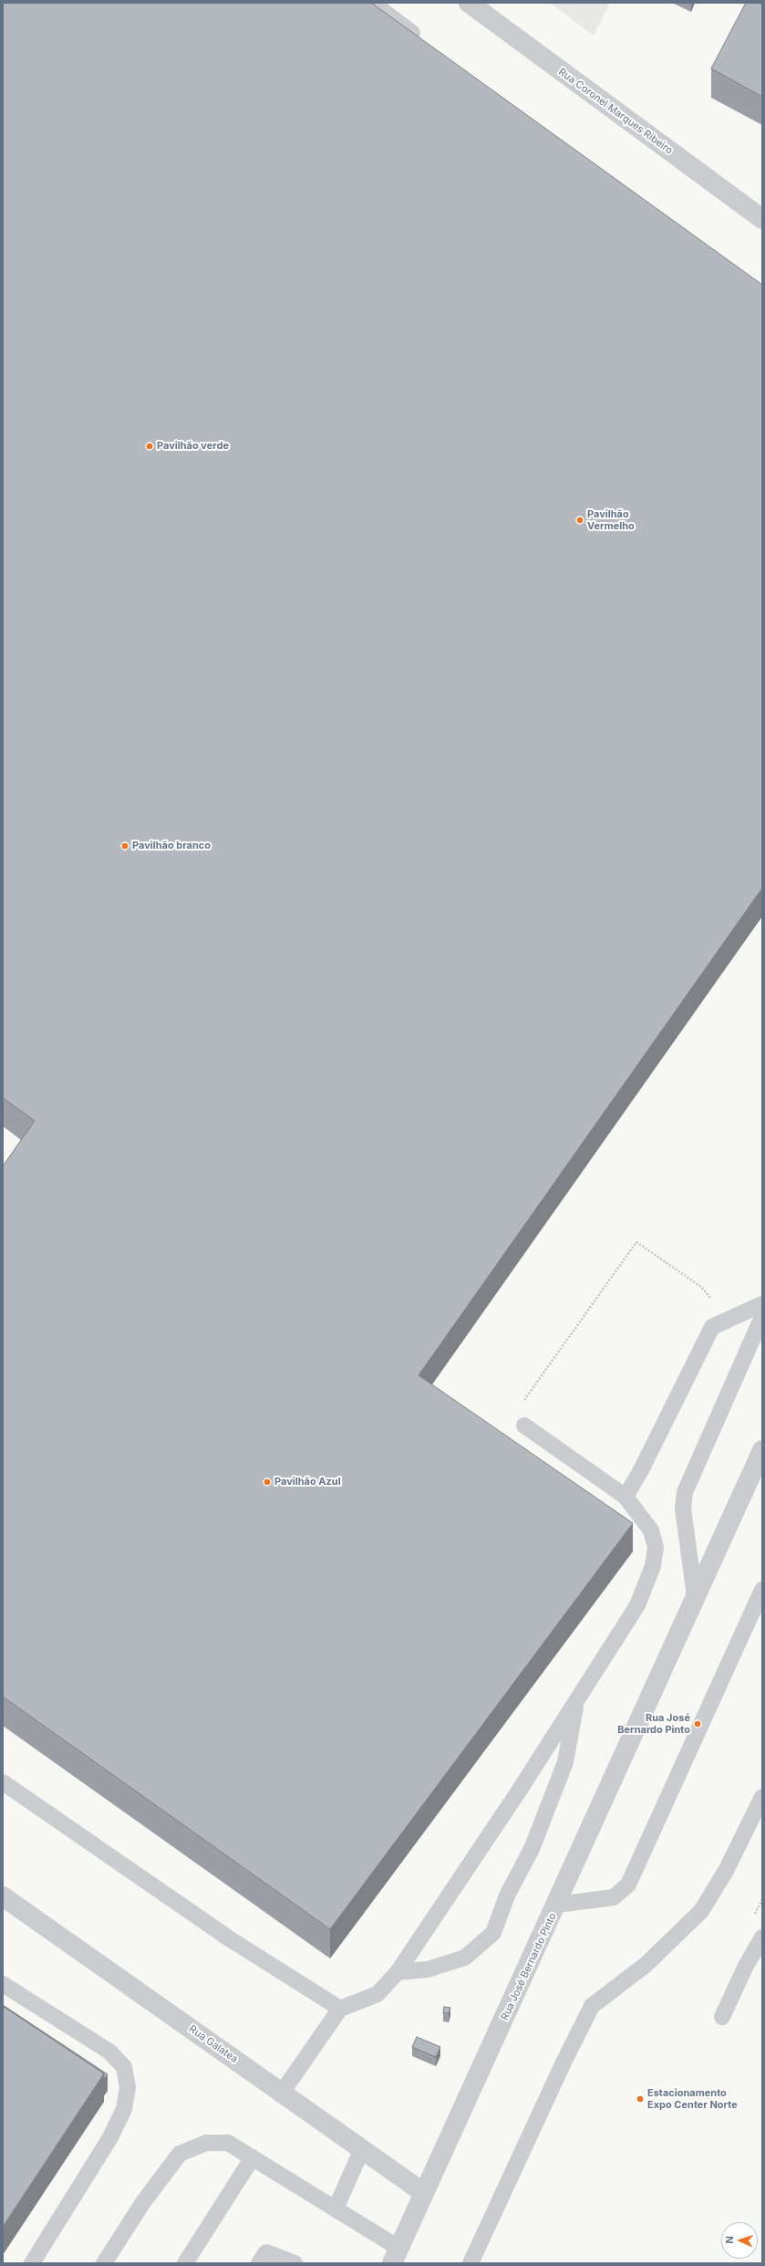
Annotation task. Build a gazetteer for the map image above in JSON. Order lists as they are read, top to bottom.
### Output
{
  "streets": {
    "street": ["Rua Coronel Marques Ribeiro", "Rua José Bernardo Pinto", "Rua Galatea"]
  },
  "crossings": [
    ["Rua José Bernardo Pinto", "Rua Galatea"]
  ],
  "places": [
    "Pavilhão verde",
    "Pavilhão Vermelho",
    "Pavilhão branco",
    "Pavilhão Azul",
    "Rua José Bernardo Pinto",
    "Estacionamento Expo Center Norte"
  ],
  "north": "left"
}
